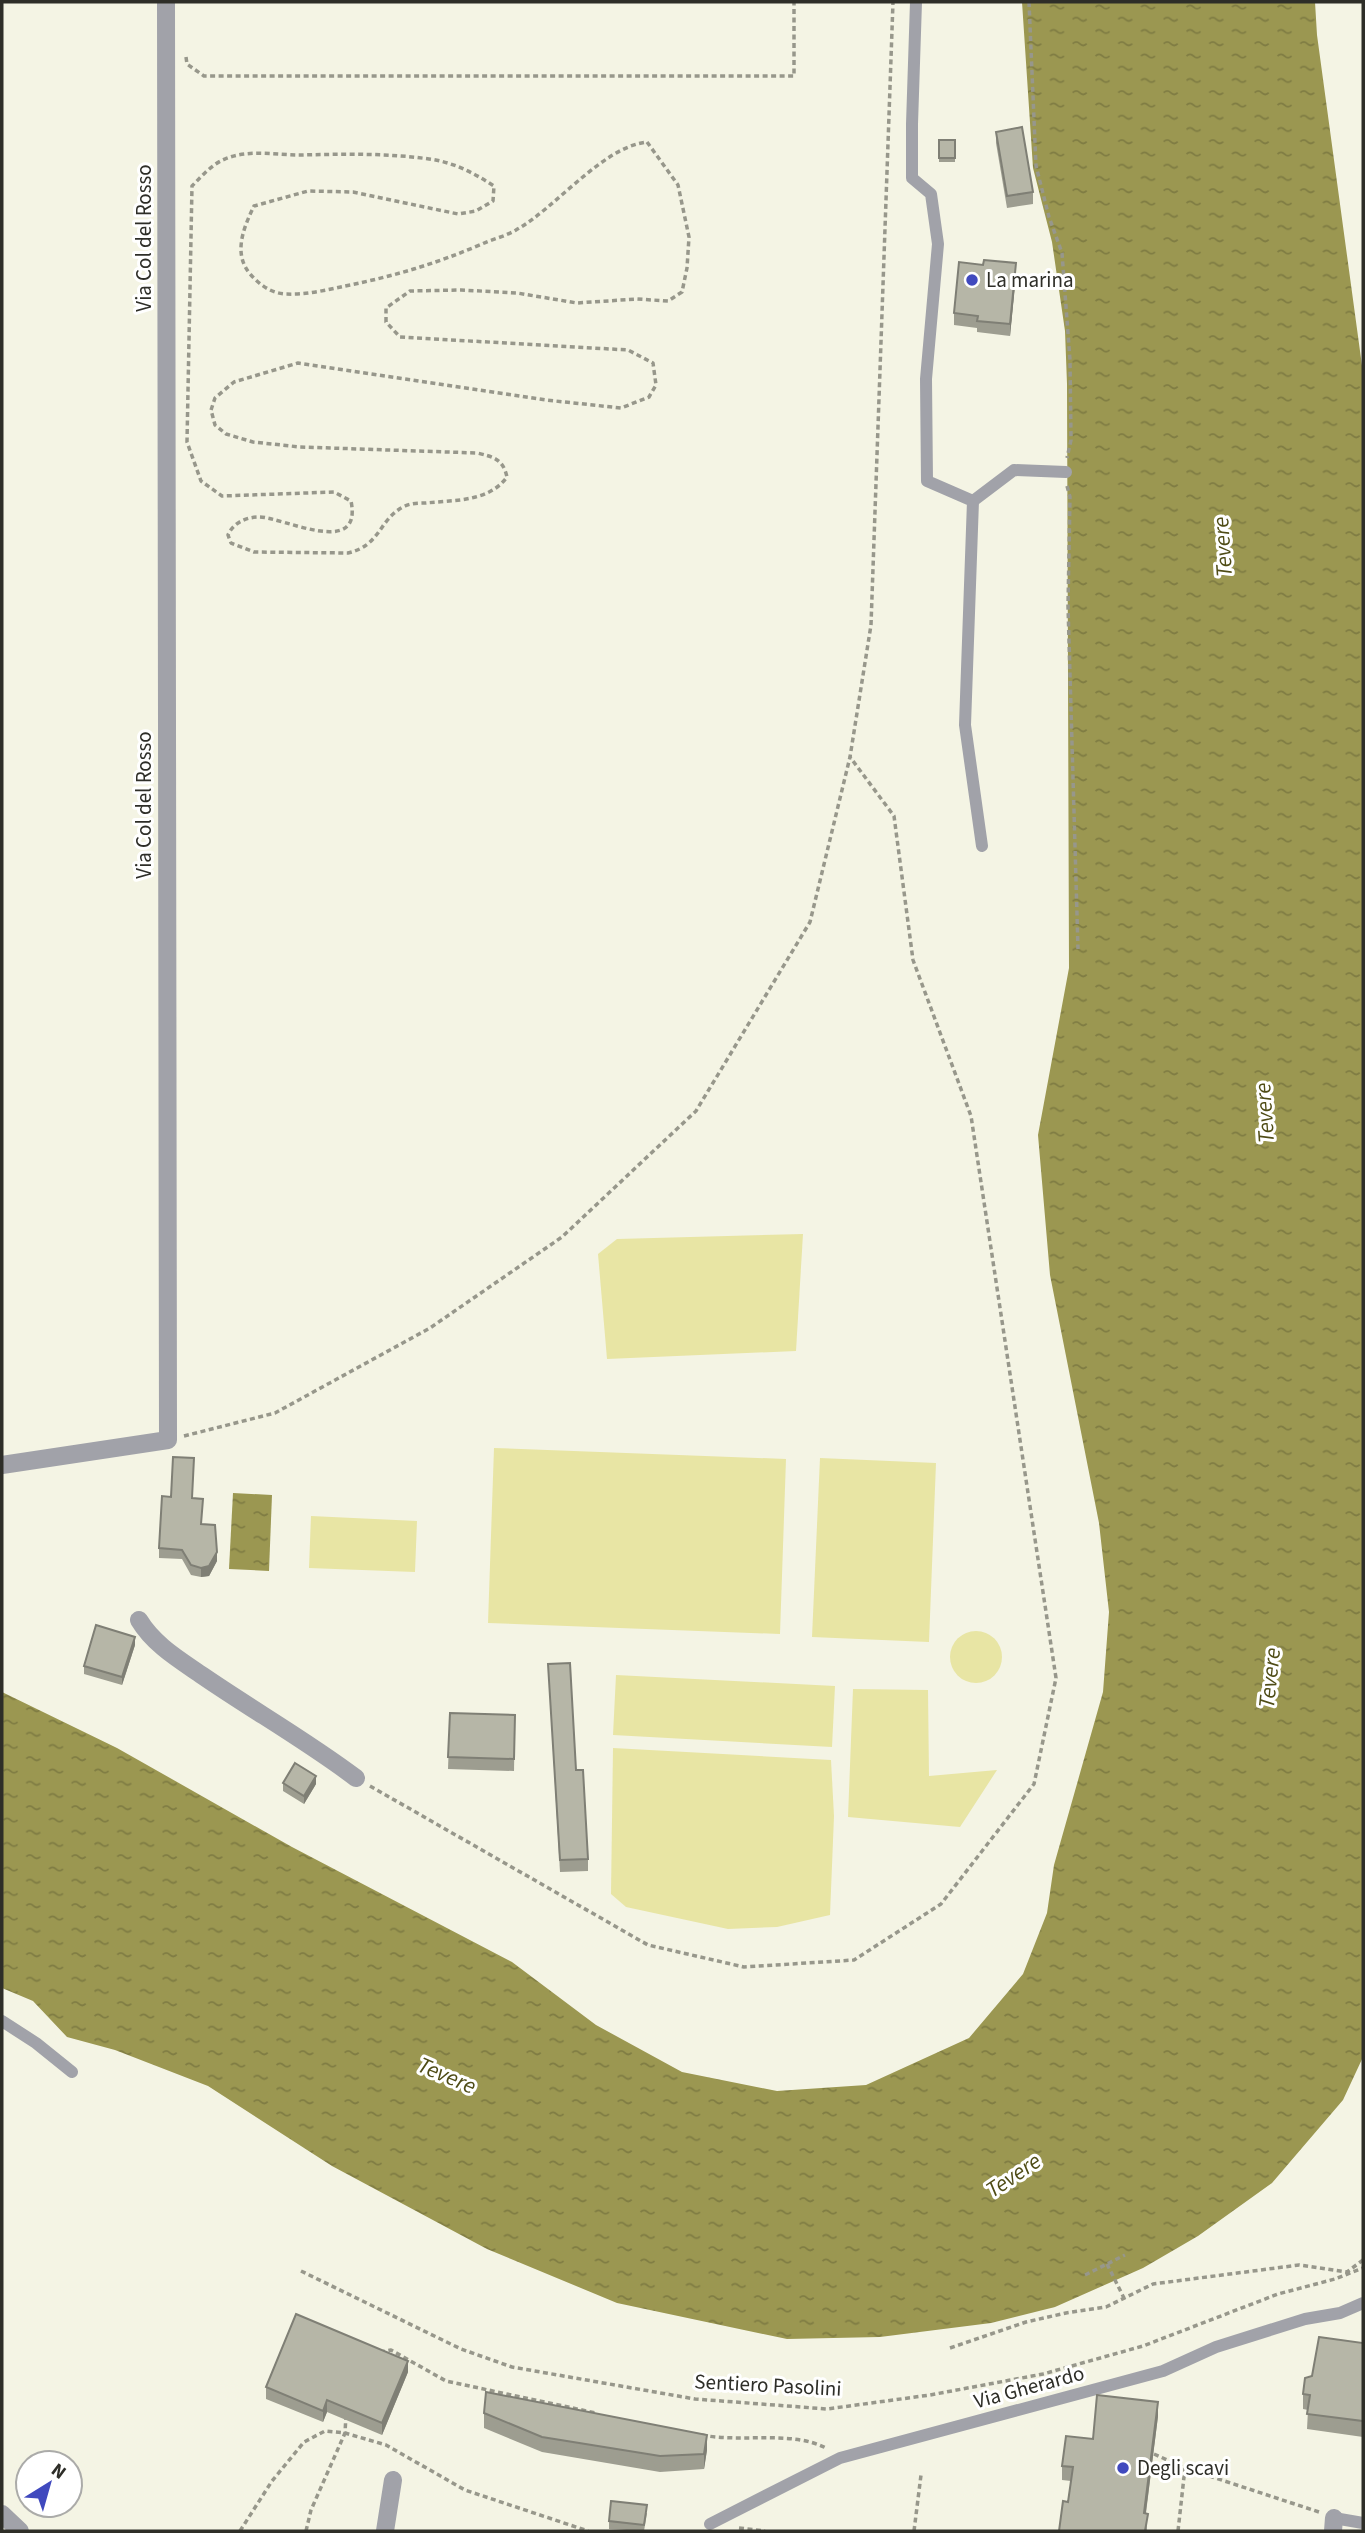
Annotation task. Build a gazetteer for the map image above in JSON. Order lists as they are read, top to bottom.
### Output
{
  "streets": {
    "street": ["Via Col del Rosso"],
    "lane": ["Via Gherardo"],
    "path": ["Sentiero Pasolini"]
  },
  "water": ["Tevere"],
  "places": ["La marina", "Degli scavi"],
  "north": "top right"
}
